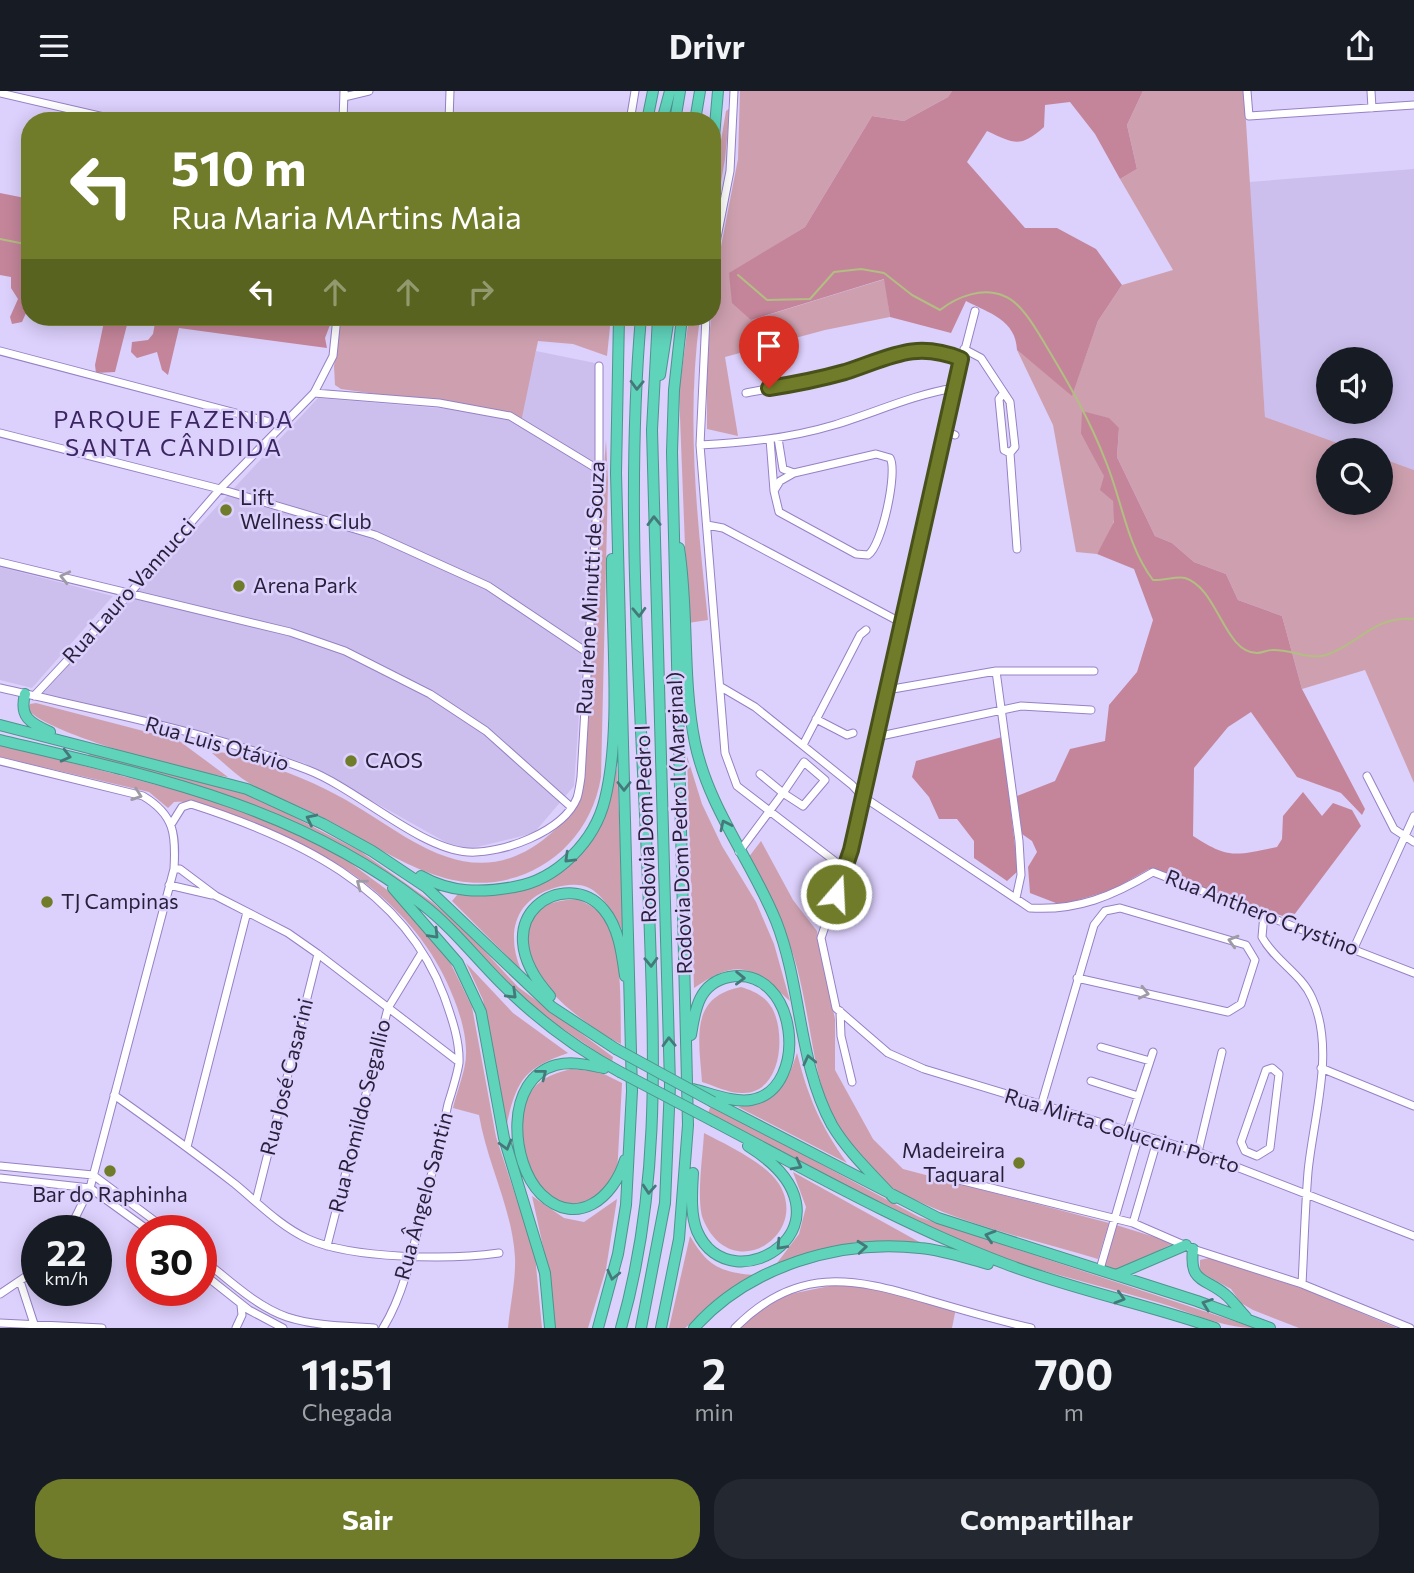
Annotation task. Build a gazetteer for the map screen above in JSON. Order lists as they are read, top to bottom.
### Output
{
  "streets": {
    "highway": ["Rodovia Dom Pedro I (Marginal)", "Rodovia Dom Pedro I"],
    "street": [
      "Rua Irene Minutti de Souza",
      "Rua Lauro Vannucci",
      "Rua Luis Otávio",
      "Rua Anthero Crystino",
      "Rua José Casarini",
      "Rua Romildo Segallio",
      "Rua Mirta Coluccini Porto",
      "Rua Ângelo Santin"
    ]
  },
  "crossings": [
    ["Rua Irene Minutti de Souza", "Rua Luis Otávio"],
    ["Rua Lauro Vannucci", "Rua Luis Otávio"]
  ],
  "districts": ["PARQUE FAZENDA SANTA CÂNDIDA"],
  "places": [
    "Lift Wellness Club",
    "Arena Park",
    "CAOS",
    "TJ Campinas",
    "Madeireira Taquaral",
    "Bar do Raphinha"
  ],
  "page": {
    "header": "Drivr",
    "turn": ["510 m", "Rua Maria MArtins Maia"],
    "speed": "22 km/h",
    "limit": "30",
    "eta": [
      "11:51",
      "Chegada",
      "2",
      "min",
      "700",
      "m"
    ],
    "buttons": ["Sair", "Compartilhar"]
  }
}
